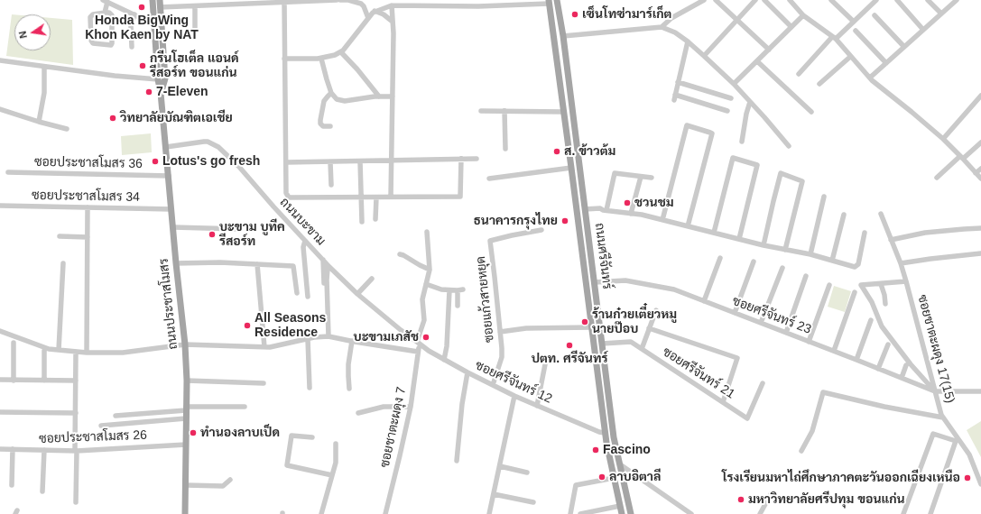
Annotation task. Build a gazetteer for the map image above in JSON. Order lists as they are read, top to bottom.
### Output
{
  "streets": {
    "main road": ["ถนนศรีจันทร์", "ถนนประชาสโมสร"],
    "street": [
      "ซอยประชาสโมสร 36",
      "ซอยประชาสโมสร 34",
      "ถนนบะขาม",
      "ซอยแก้วสายหยุด",
      "ซอยศรีจันทร์ 23",
      "ซอยชาตะผดุง 17(15)",
      "ซอยศรีจันทร์ 21",
      "ซอยศรีจันทร์ 12",
      "ซอยชาตะผดุง 7",
      "ซอยประชาสโมสร 26"
    ]
  },
  "crossings": [
    ["ซอยประชาสโมสร 36", "ถนนประชาสโมสร"],
    ["ซอยประชาสโมสร 34", "ถนนประชาสโมสร"],
    ["ถนนบะขาม", "ถนนประชาสโมสร"],
    ["ถนนบะขาม", "ซอยศรีจันทร์ 12"],
    ["ถนนบะขาม", "ซอยชาตะผดุง 7"],
    ["ถนนศรีจันทร์", "ซอยศรีจันทร์ 23"],
    ["ถนนศรีจันทร์", "ซอยศรีจันทร์ 21"],
    ["ถนนศรีจันทร์", "ซอยศรีจันทร์ 12"],
    ["ซอยแก้วสายหยุด", "ซอยศรีจันทร์ 12"],
    ["ถนนประชาสโมสร", "ซอยประชาสโมสร 26"],
    ["ซอยศรีจันทร์ 23", "ซอยชาตะผดุง 17(15)"],
    ["ซอยศรีจันทร์ 12", "ซอยชาตะผดุง 7"]
  ],
  "places": [
    "Honda BigWing Khon Kaen by NAT",
    "เซ็นโทซ่ามาร์เก็ต",
    "กรีนโฮเต็ล แอนด์ รีสอร์ท ขอนแก่น",
    "7-Eleven",
    "วิทยาลัยบัณฑิตเอเชีย",
    "ส. ข้าวต้ม",
    "Lotus's go fresh",
    "ชวนชม",
    "ธนาคารกรุงไทย",
    "บะขาม บูทีค รีสอร์ท",
    "ร้านก๋วยเตี๋ยวหมู นายป๊อบ",
    "All Seasons Residence",
    "บะขามเภสัช",
    "ปตท. ศรีจันทร์",
    "ทำนองลาบเป็ด",
    "Fascino",
    "ลาบอิตาลี",
    "โรงเรียนมหาไถ่ศึกษาภาคตะวันออกเฉียงเหนือ",
    "มหาวิทยาลัยศรีปทุม ขอนแก่น"
  ],
  "north": "left"
}
